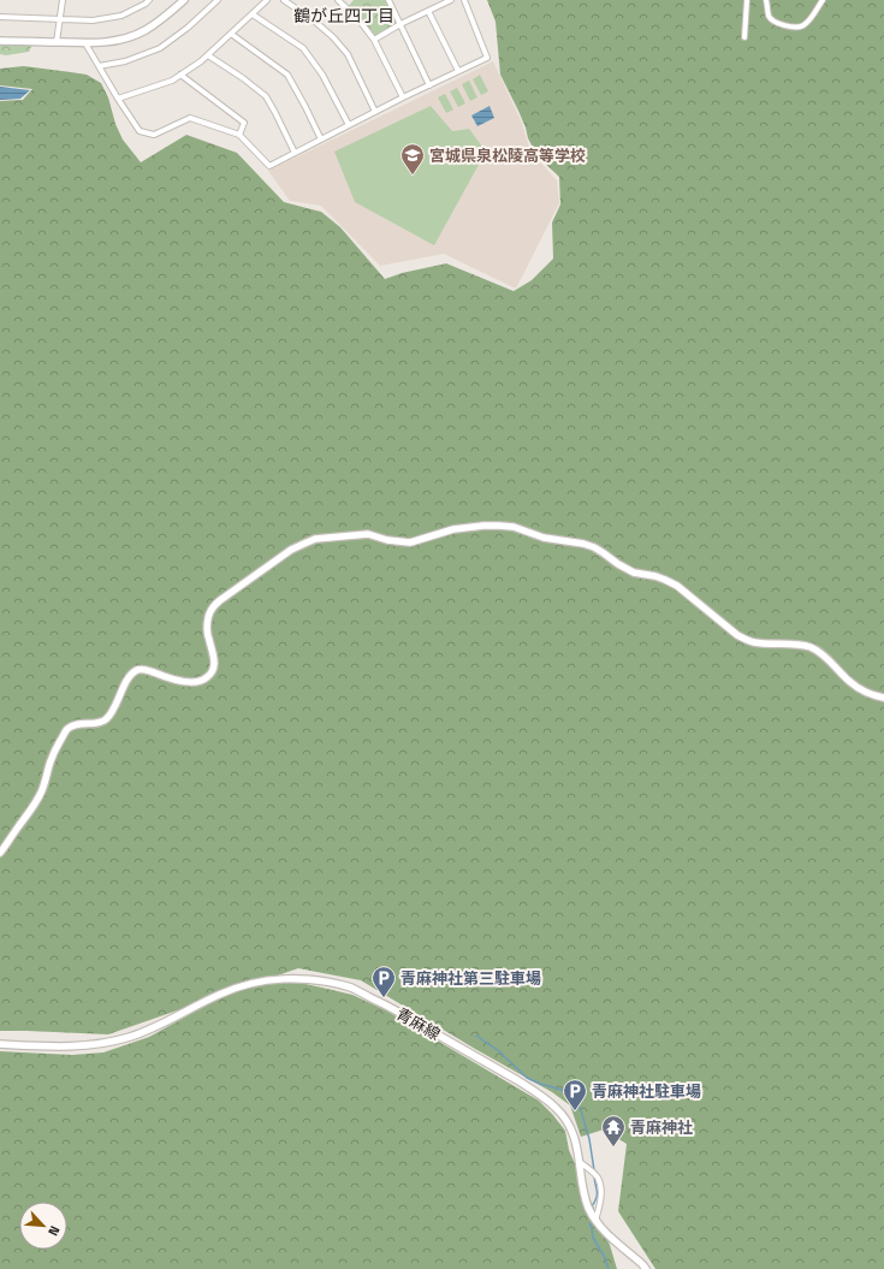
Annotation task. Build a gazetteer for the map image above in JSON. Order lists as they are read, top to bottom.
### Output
{
  "streets": {
    "street": ["青麻線"]
  },
  "districts": ["鶴が丘四丁目"],
  "places": {
    "school or university": ["宮城県泉松陵高等学校"],
    "parking": ["青麻神社第三駐車場", "青麻神社駐車場"],
    "temple": ["青麻神社"]
  },
  "north": "bottom right"
}
